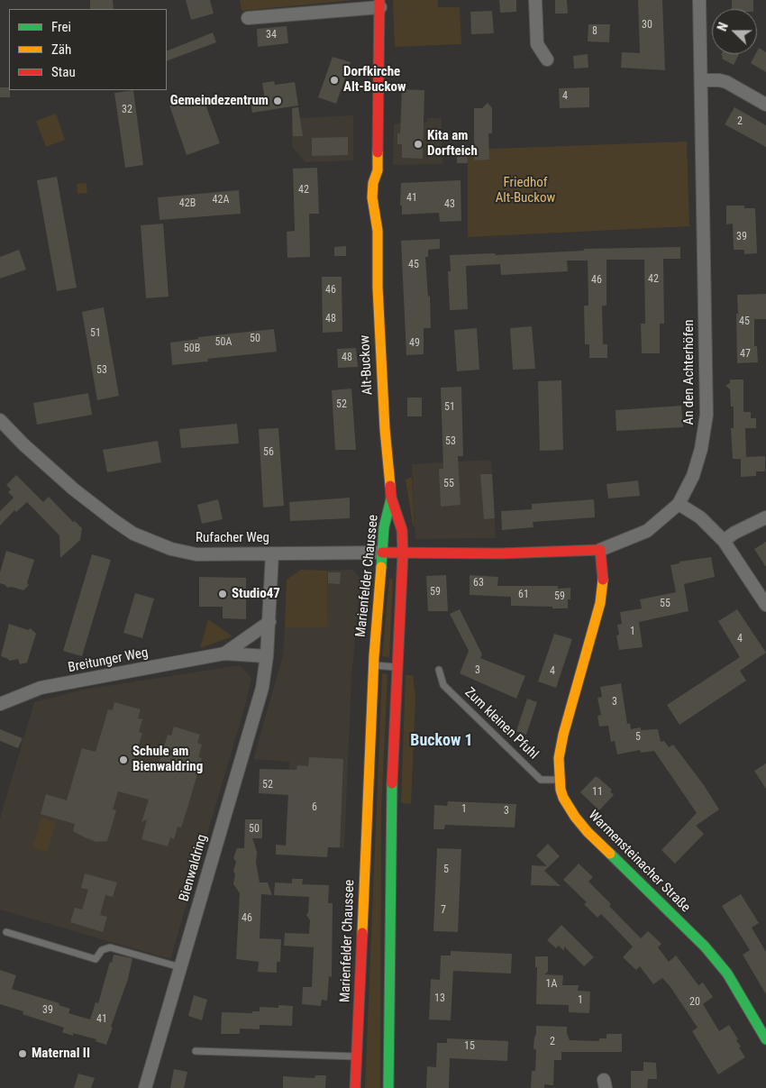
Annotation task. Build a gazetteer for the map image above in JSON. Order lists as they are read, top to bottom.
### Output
{
  "streets": {
    "main road": [
      "Alt-Buckow",
      "An den Achterhöfen",
      "Rufacher Weg",
      "Marienfelder Chaussee",
      "Warmensteinacher Straße"
    ],
    "street": ["Breitunger Weg", "Bienwaldring"],
    "lane": ["Zum kleinen Pfuhl"]
  },
  "crossings": [
    ["Alt-Buckow", "Marienfelder Chaussee"],
    ["An den Achterhöfen", "Rufacher Weg"],
    ["An den Achterhöfen", "Marienfelder Chaussee"],
    ["An den Achterhöfen", "Warmensteinacher Straße"],
    ["Rufacher Weg", "Marienfelder Chaussee"],
    ["Breitunger Weg", "Bienwaldring"],
    ["Zum kleinen Pfuhl", "Warmensteinacher Straße"]
  ],
  "districts": ["Buckow 1"],
  "parks": ["Friedhof Alt-Buckow"],
  "places": [
    "Dorfkirche Alt-Buckow",
    "Gemeindezentrum",
    "Kita am Dorfteich",
    "Studio47",
    "Schule am Bienwaldring",
    "Maternal II"
  ],
  "house_numbers": [
    "30",
    "8",
    "34",
    "4",
    "32",
    "2",
    "42",
    "41",
    "42A",
    "42B",
    "43",
    "39",
    "45",
    "42",
    "46",
    "46",
    "48",
    "45",
    "51",
    "50",
    "50A",
    "49",
    "50B",
    "47",
    "48",
    "53",
    "52",
    "51",
    "53",
    "56",
    "55",
    "63",
    "59",
    "61",
    "59",
    "55",
    "1",
    "4",
    "3",
    "4",
    "3",
    "5",
    "52",
    "11",
    "6",
    "1",
    "3",
    "50",
    "5",
    "7",
    "46",
    "1A",
    "13",
    "1",
    "20",
    "39",
    "41",
    "2",
    "15"
  ],
  "legend": ["Frei", "Zäh", "Stau"],
  "north": "left"
}
